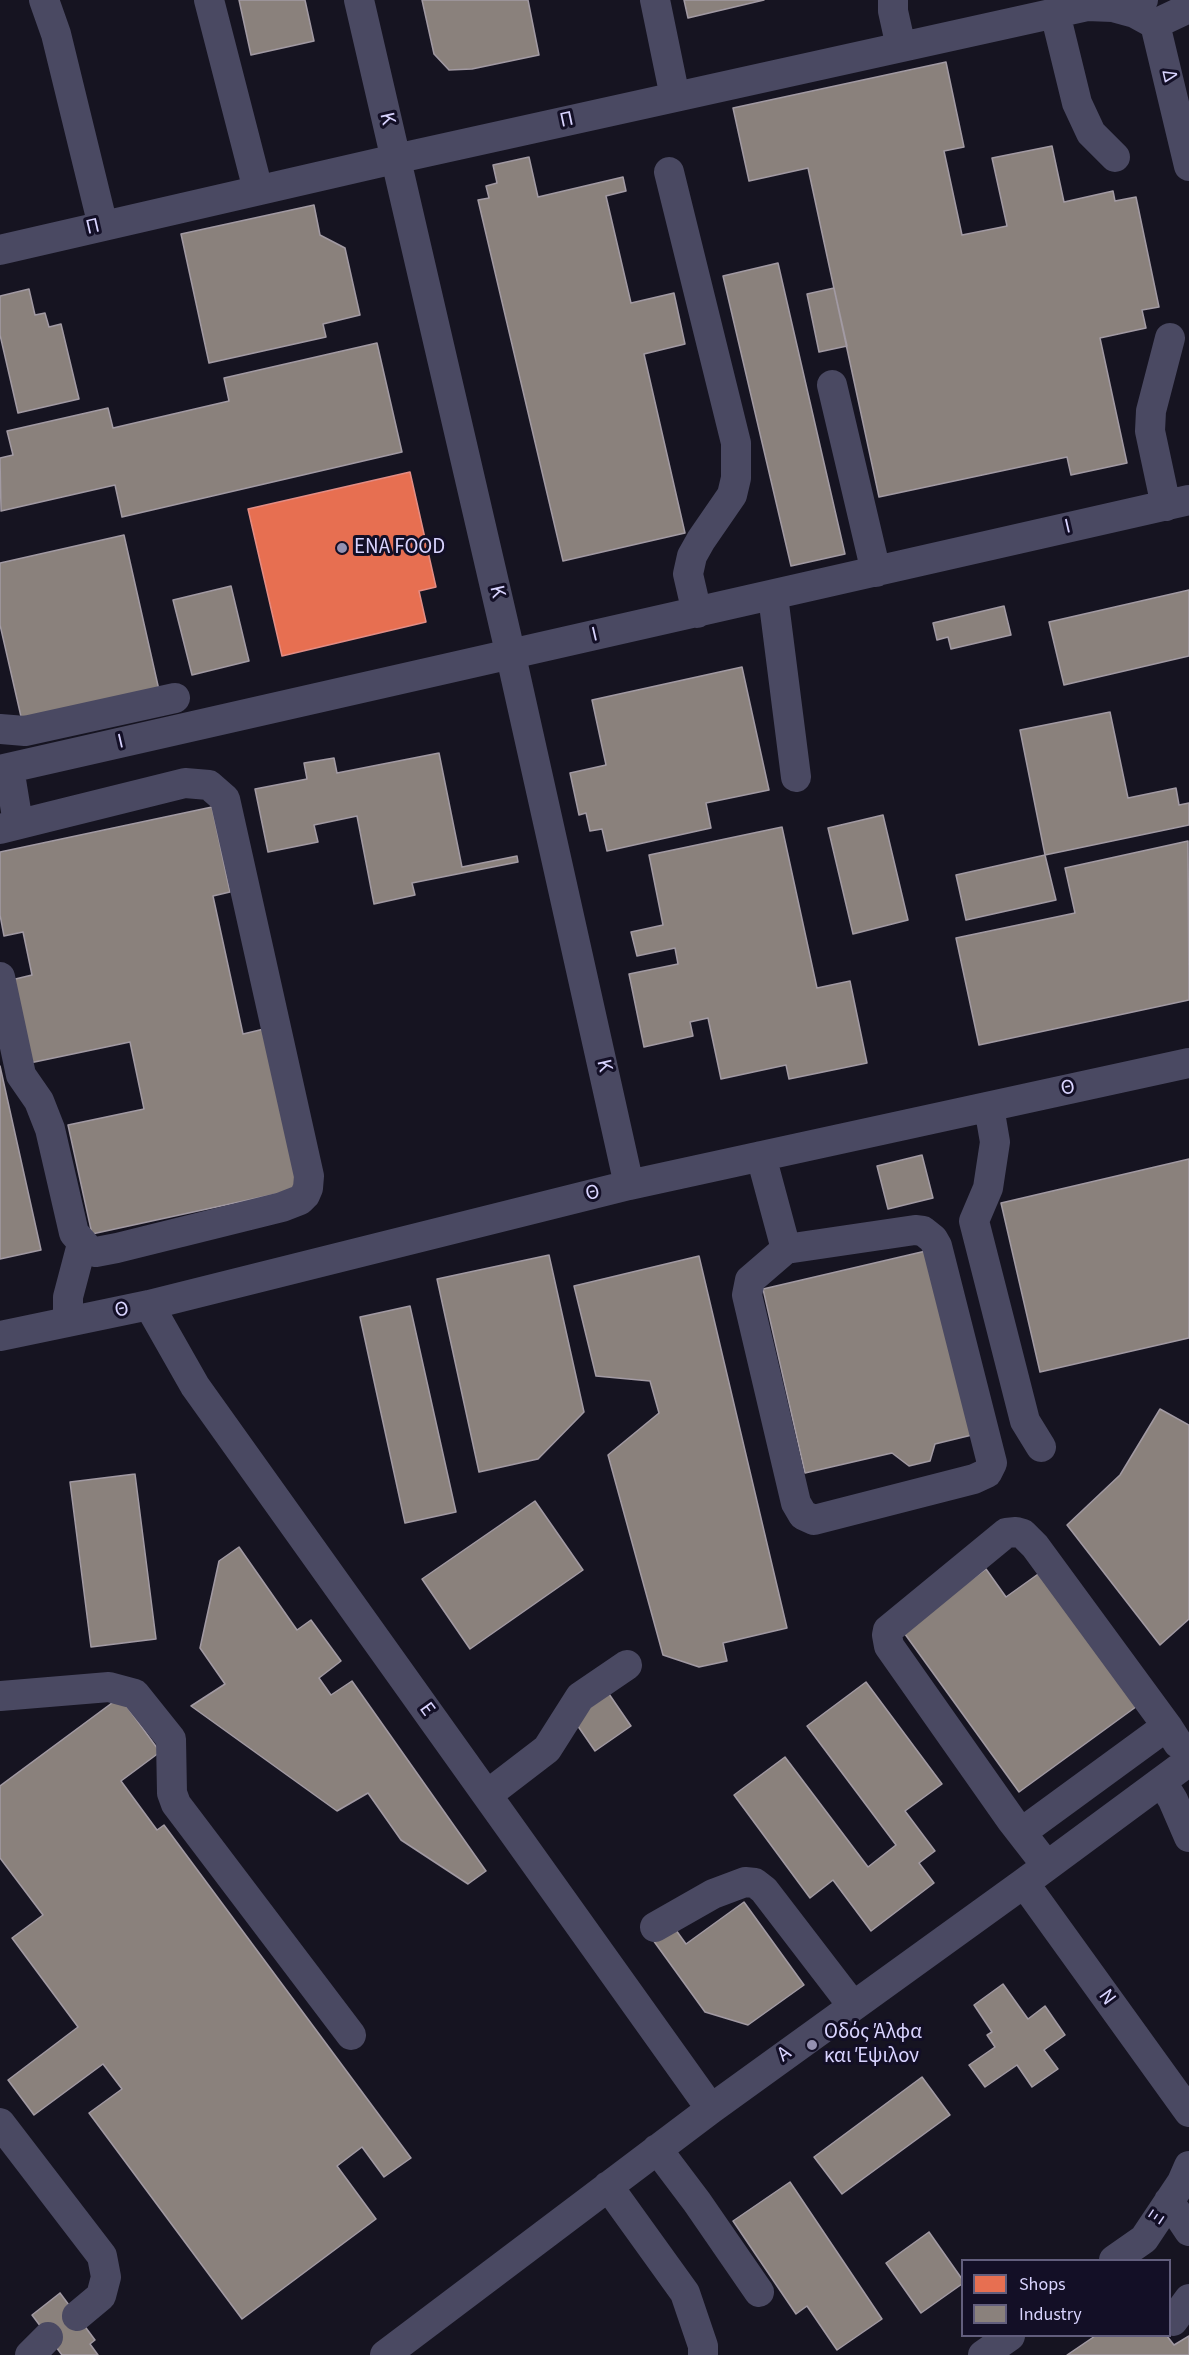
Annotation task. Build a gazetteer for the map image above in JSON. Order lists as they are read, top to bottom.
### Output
{
  "streets": {
    "street": [
      "Δ",
      "Κ",
      "Π",
      "Ι",
      "Θ",
      "Ε",
      "Ν",
      "Α",
      "Ξ"
    ]
  },
  "crossings": [
    ["Δ", "Π"],
    ["Κ", "Π"],
    ["Κ", "Ι"],
    ["Κ", "Θ"],
    ["Θ", "Ε"],
    ["Ε", "Α"],
    ["Ν", "Α"]
  ],
  "places": ["ENA FOOD", "Οδός Άλφα και Έψιλον"],
  "legend": ["Shops", "Industry"]
}
